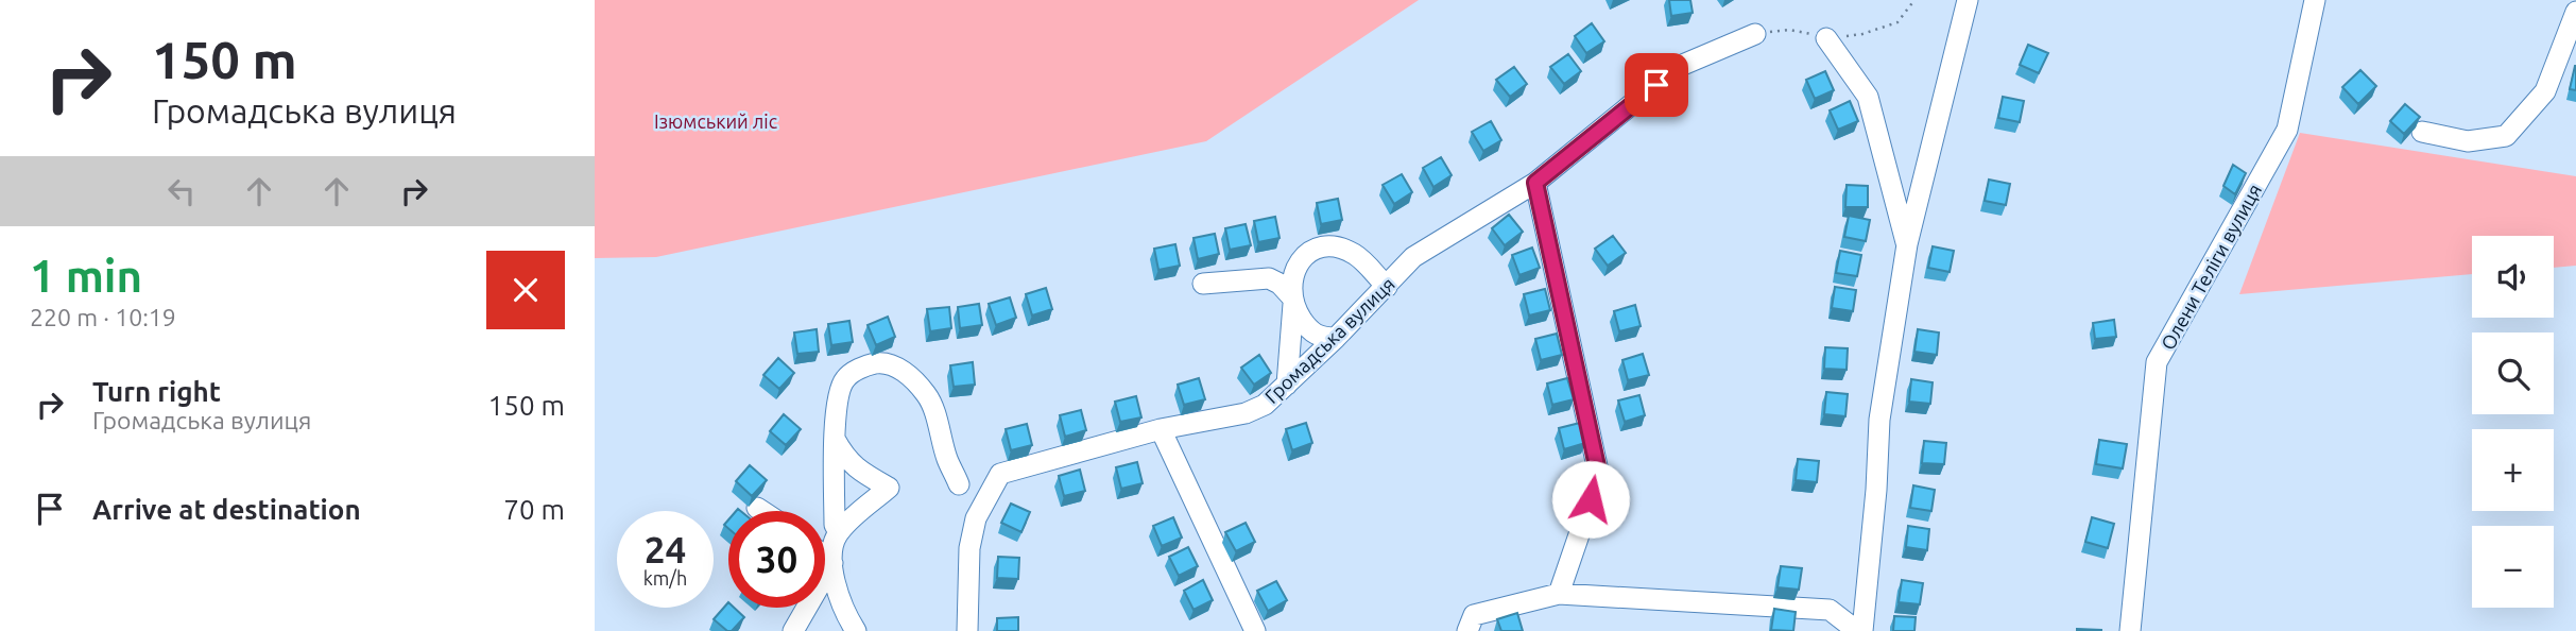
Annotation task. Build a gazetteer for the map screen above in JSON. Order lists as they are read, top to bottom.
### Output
{
  "streets": {
    "street": ["Олени Теліги вулиця", "Громадська вулиця"]
  },
  "parks": ["Ізюмський ліс"],
  "page": {
    "turn": ["150 m", "Громадська вулиця"],
    "heading": ["1 min", "220 m · 10:19"],
    "map_buttons": ["+", "−"],
    "list": [
      {
        "name": "Turn right",
        "note": "Громадська вулиця",
        "value": "150 m"
      },
      {
        "name": "Arrive at destination",
        "value": "70 m"
      }
    ],
    "speed": "24 km/h",
    "limit": "30"
  }
}
